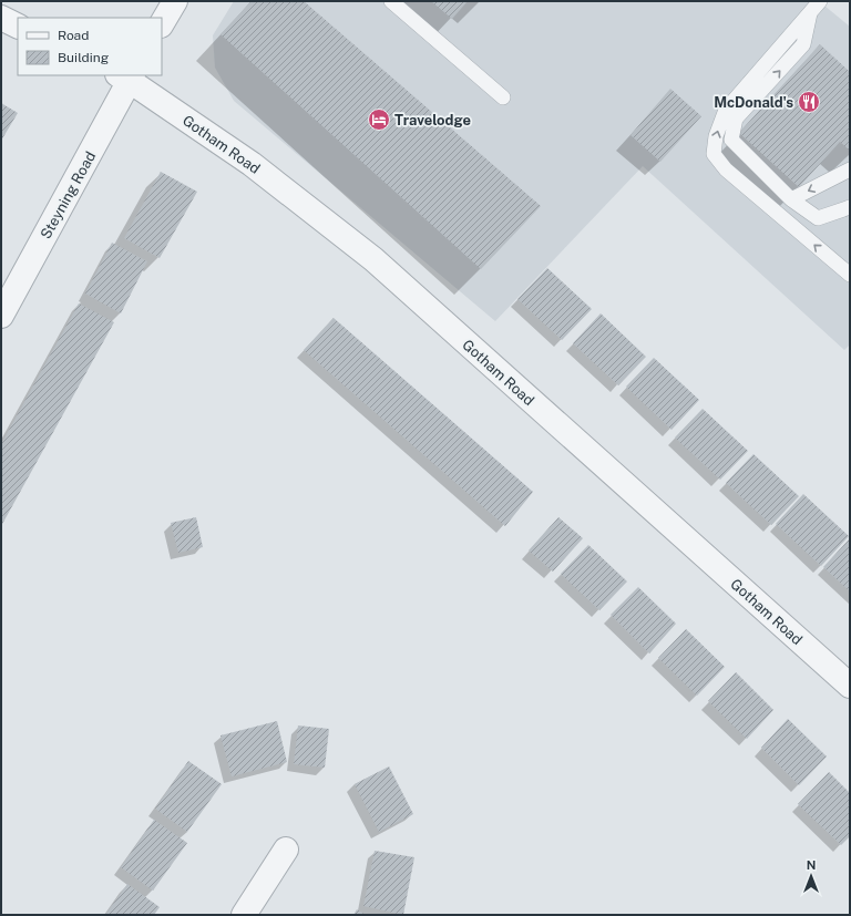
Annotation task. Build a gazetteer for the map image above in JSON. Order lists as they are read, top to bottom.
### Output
{
  "streets": {
    "street": ["Gotham Road", "Steyning Road"]
  },
  "crossings": [
    ["Gotham Road", "Steyning Road"]
  ],
  "places": {
    "restaurant": ["McDonald's"],
    "hotel": ["Travelodge"]
  },
  "legend": ["Road", "Building"],
  "north": "top"
}
